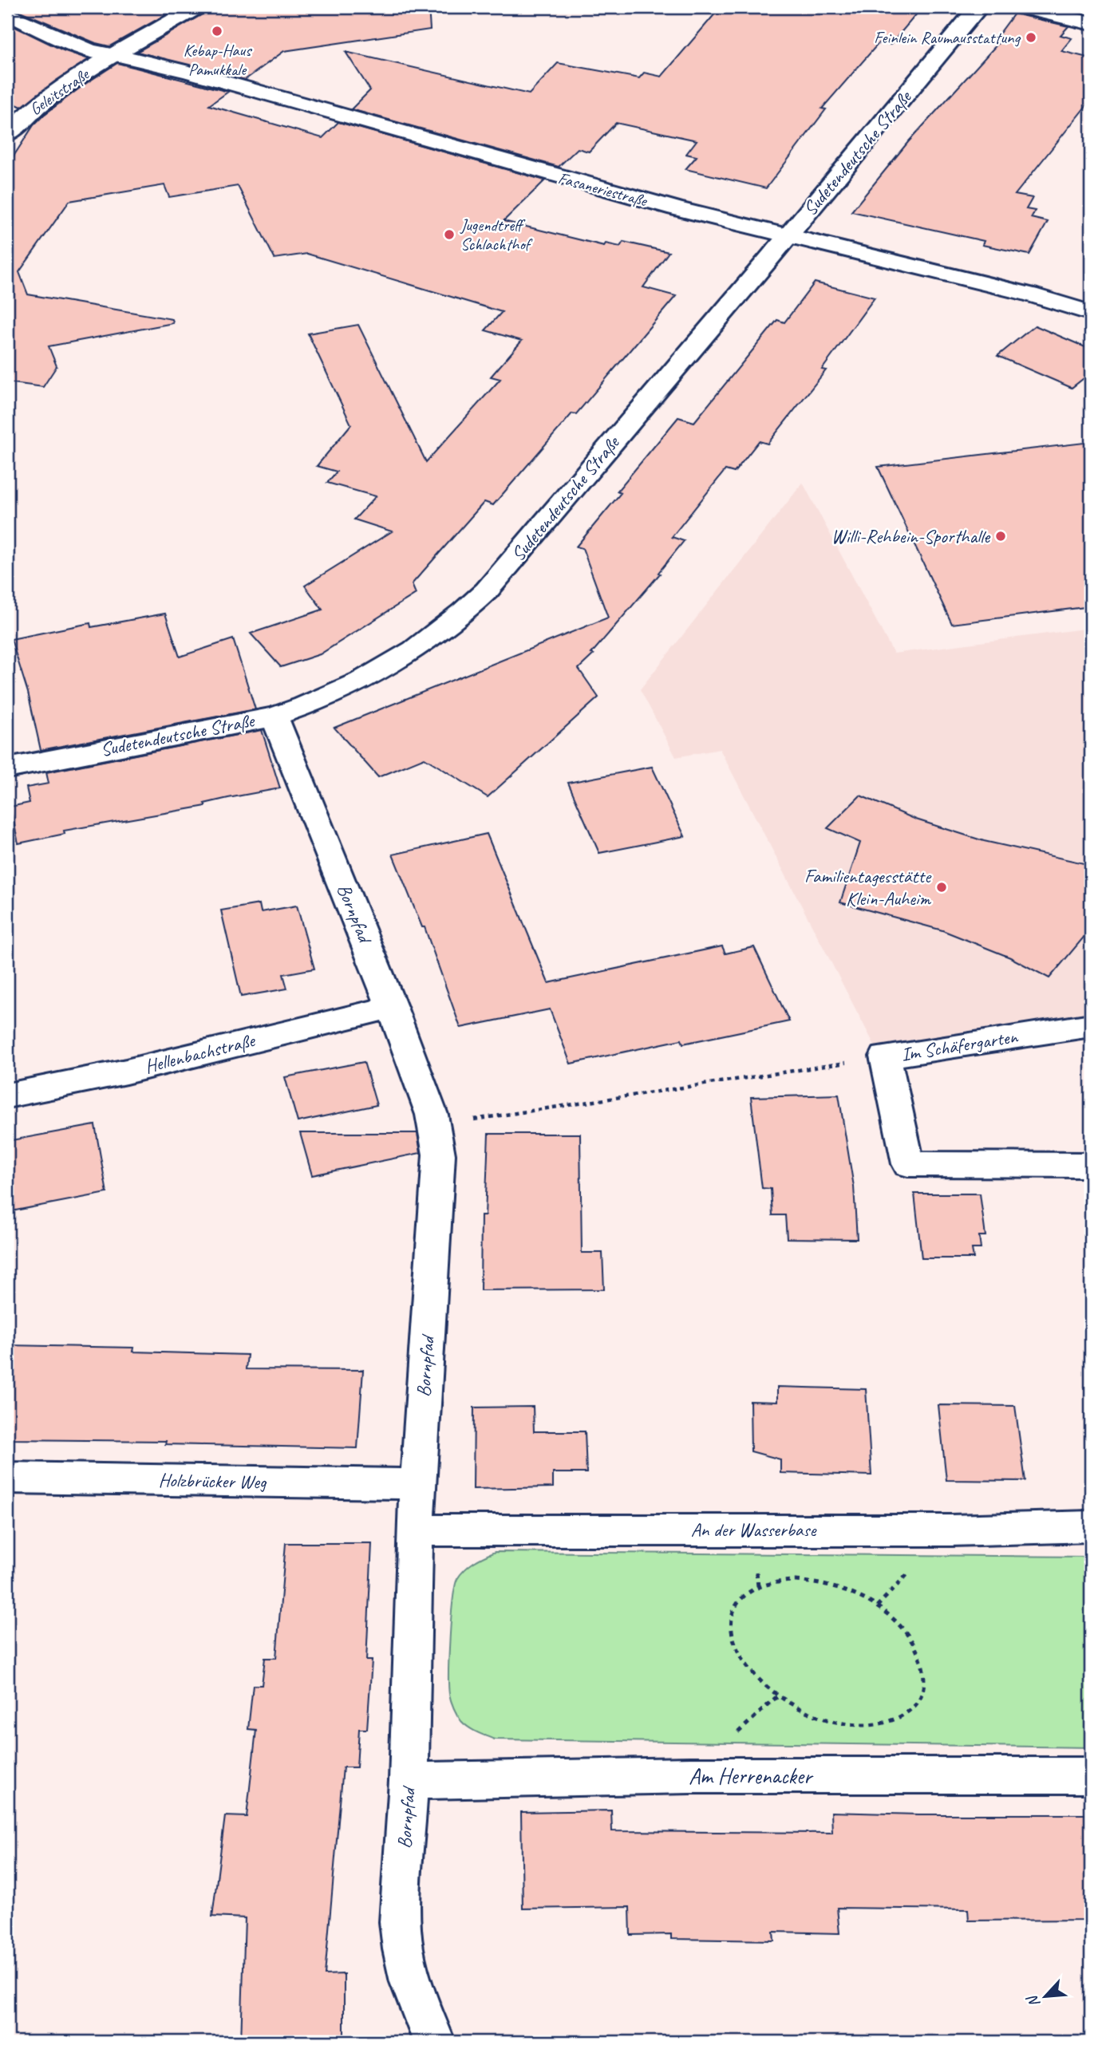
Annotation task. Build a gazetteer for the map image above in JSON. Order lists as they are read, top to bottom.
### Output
{
  "streets": {
    "street": [
      "Geleitstraße",
      "Sudetendeutsche Straße",
      "Fasaneriestraße",
      "Bornpfad",
      "Im Schäfergarten",
      "Hellenbachstraße",
      "Holzbrücker Weg",
      "An der Wasserbase",
      "Am Herrenacker"
    ]
  },
  "crossings": [
    ["Geleitstraße", "Fasaneriestraße"],
    ["Sudetendeutsche Straße", "Fasaneriestraße"],
    ["Sudetendeutsche Straße", "Bornpfad"],
    ["Bornpfad", "Hellenbachstraße"],
    ["Bornpfad", "Holzbrücker Weg"],
    ["Bornpfad", "An der Wasserbase"],
    ["Bornpfad", "Am Herrenacker"]
  ],
  "places": [
    "Kebap-Haus Pamukkale",
    "Feinlein Raumausstattung",
    "Jugendtreff Schlachthof",
    "Willi-Rehbein-Sporthalle",
    "Familientagesstätte Klein-Auheim"
  ],
  "north": "bottom left"
}
